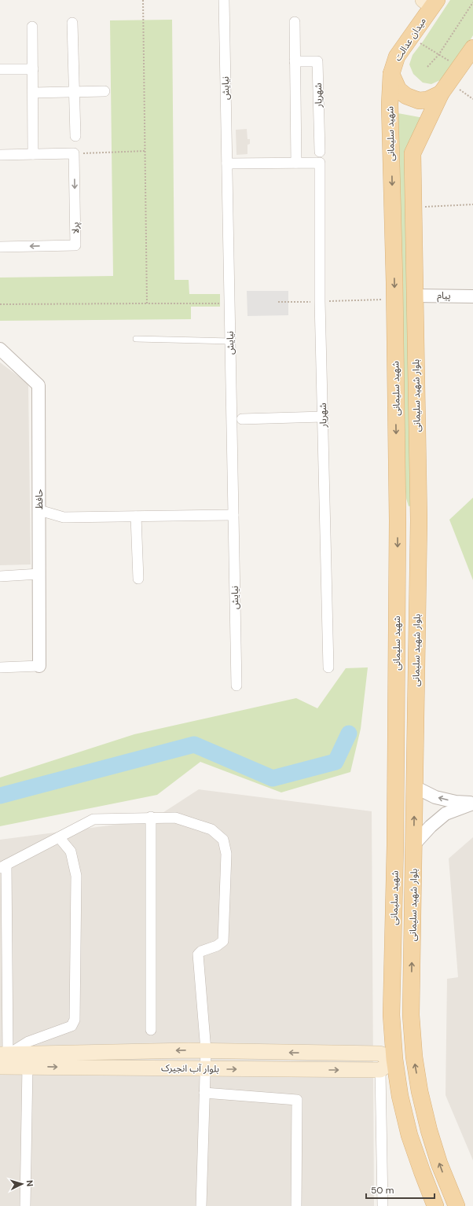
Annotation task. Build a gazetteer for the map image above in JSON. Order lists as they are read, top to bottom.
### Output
{
  "streets": {
    "main road": [
      "میدان عدالت",
      "شهید سلیمانی",
      "بلوار شهید سلیمانی",
      "بلوار آب انجیرک"
    ],
    "street": [
      "نیایش",
      "شهریار",
      "پرلا",
      "پیام",
      "حافظ"
    ]
  },
  "crossings": [
    ["میدان عدالت", "شهید سلیمانی"],
    ["شهید سلیمانی", "بلوار آب انجیرک"],
    ["پیام", "بلوار شهید سلیمانی"]
  ],
  "one_way": ["شهید سلیمانی", "بلوار شهید سلیمانی"],
  "scale_bar": "50 m",
  "north": "right"
}
